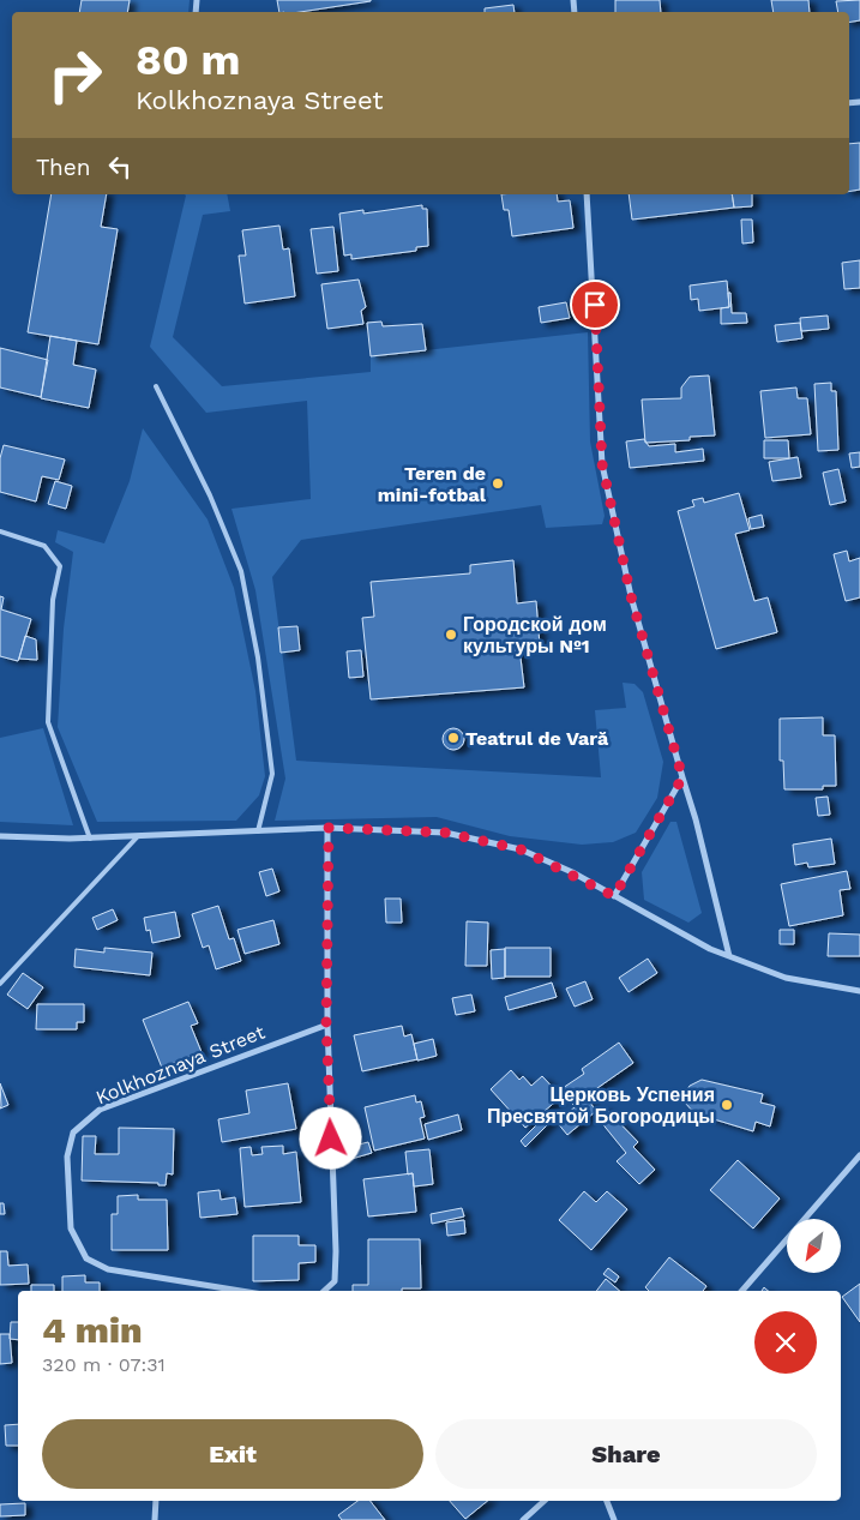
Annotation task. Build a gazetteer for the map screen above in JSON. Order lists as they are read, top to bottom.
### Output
{
  "streets": {
    "street": ["Kolkhoznaya Street"]
  },
  "places": [
    "Teren de mini-fotbal",
    "Городской дом культуры №1",
    "Teatrul de Vară",
    "Церковь Успения Пресвятой Богородицы"
  ],
  "north": "bottom left",
  "page": {
    "turn": ["80 m", "Kolkhoznaya Street"],
    "then": "Then",
    "heading": ["4 min", "320 m · 07:31"],
    "buttons": ["Exit", "Share"]
  }
}
